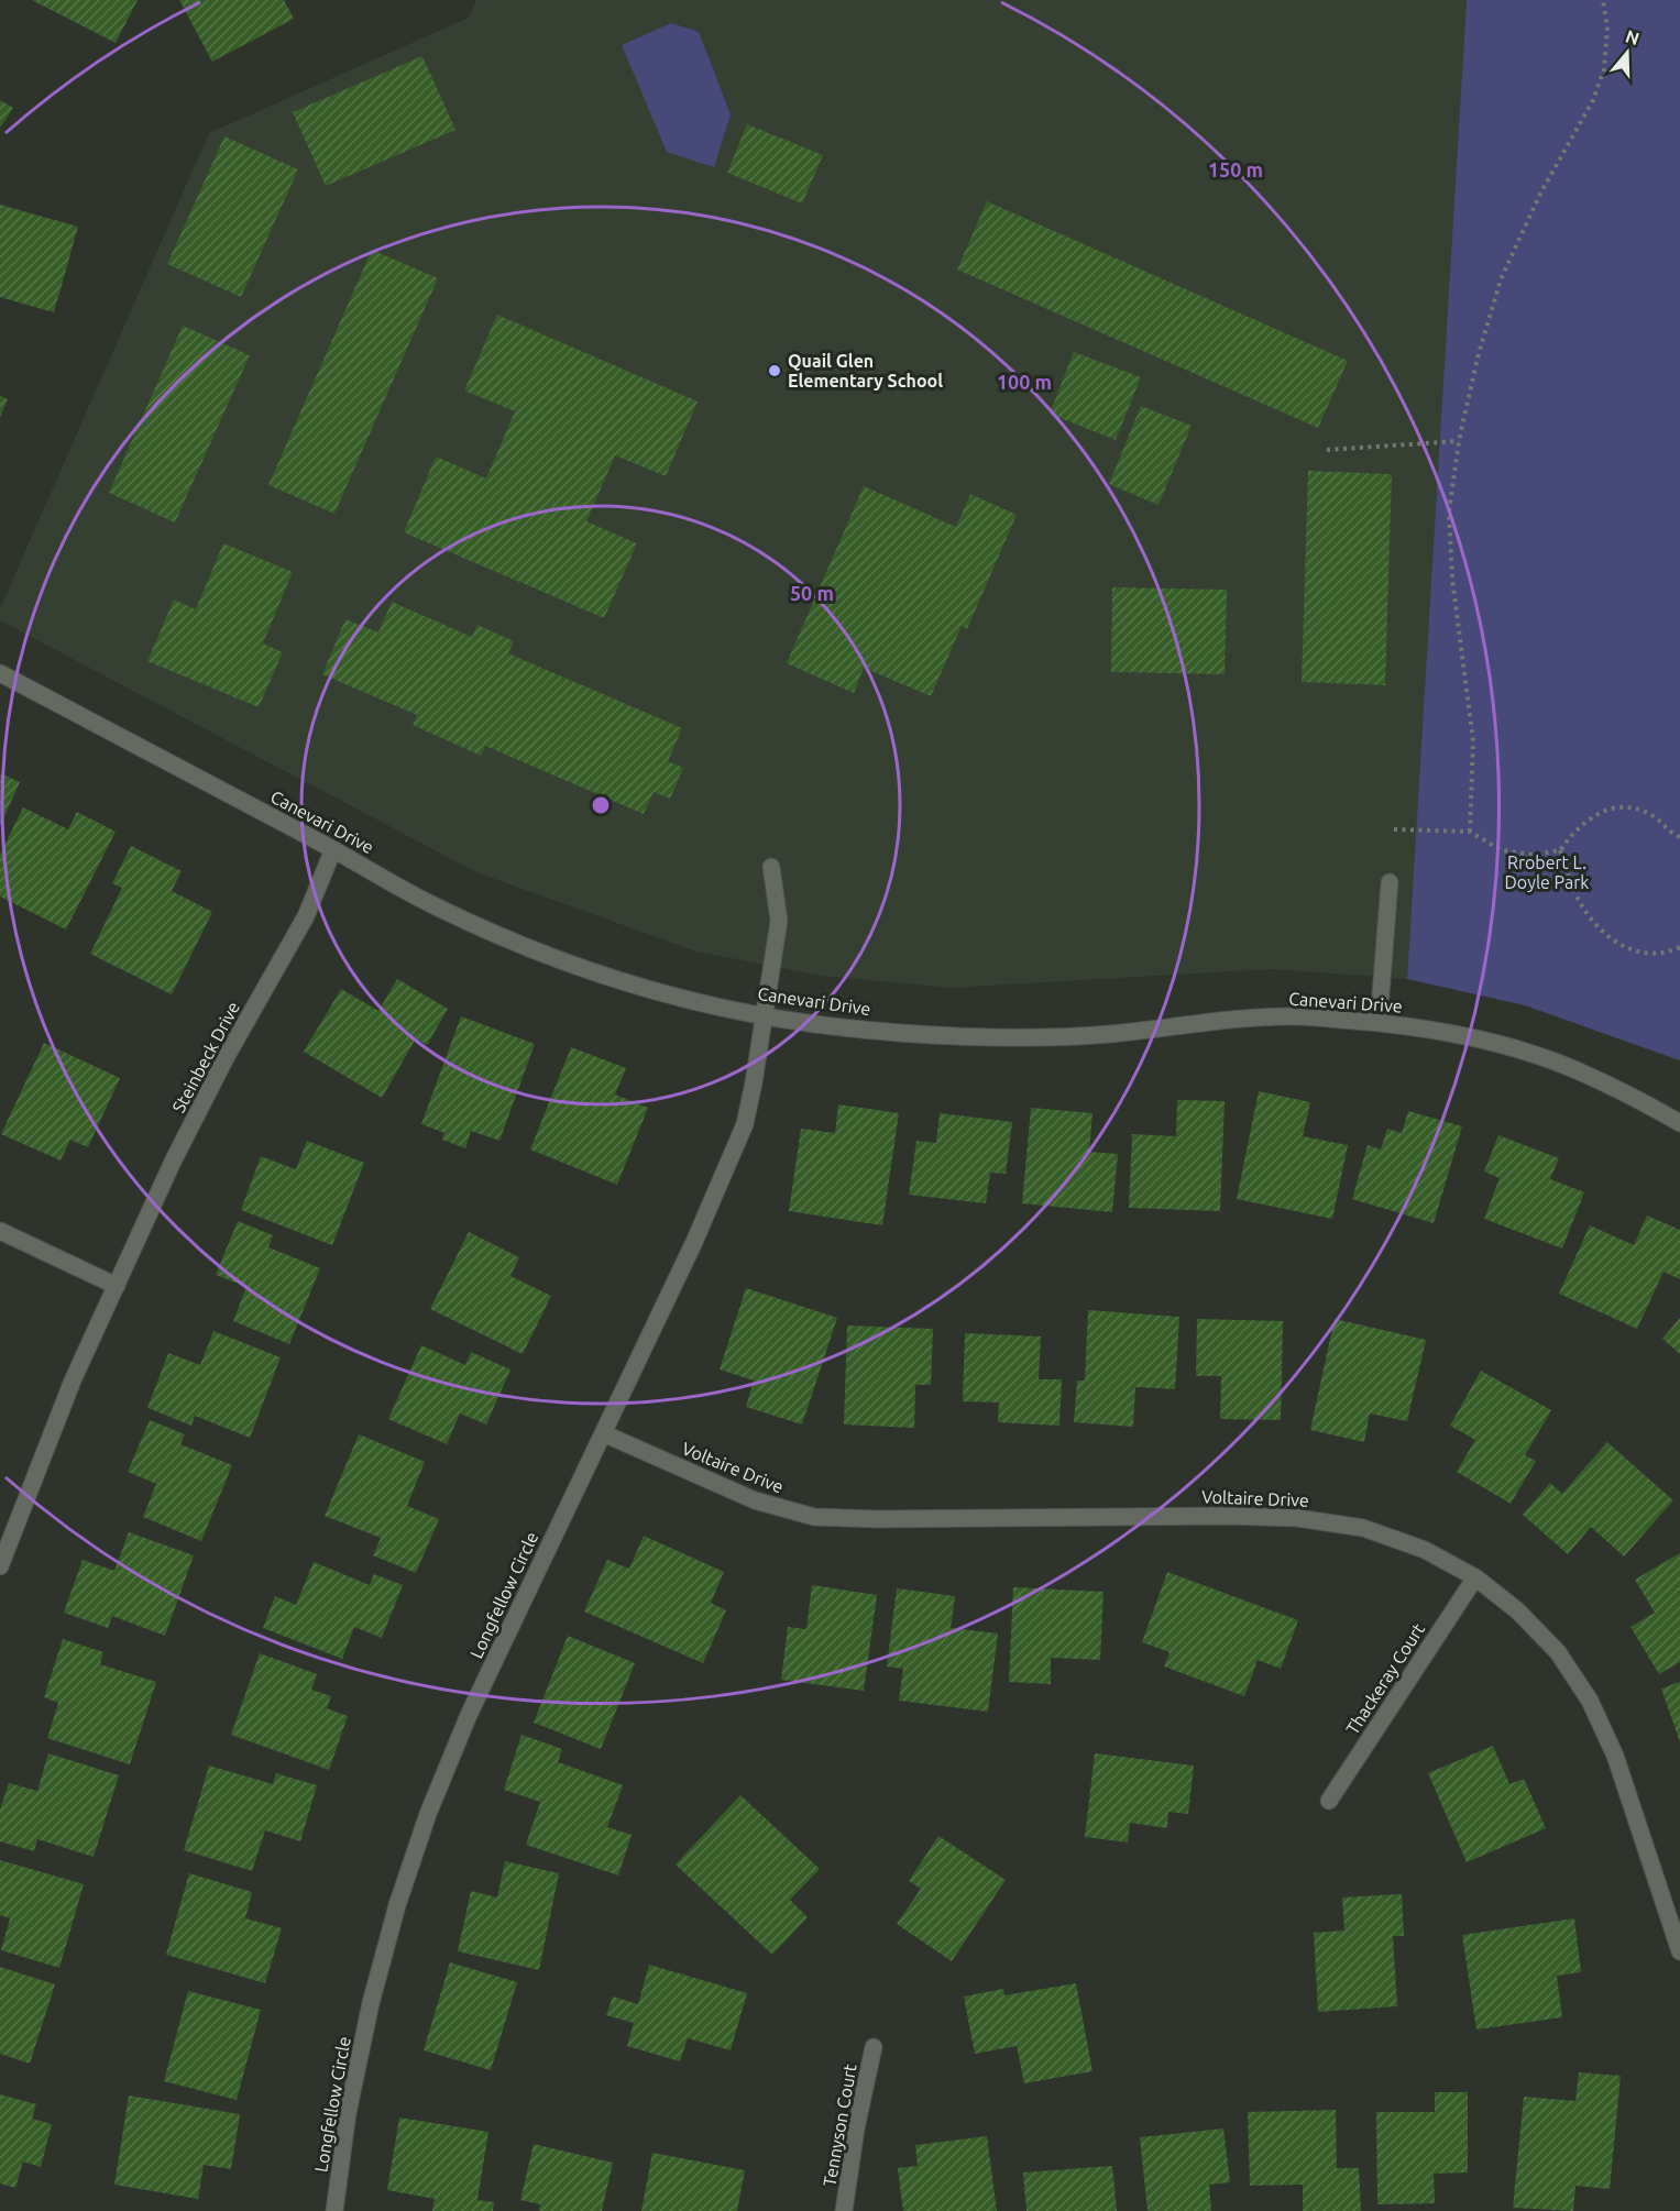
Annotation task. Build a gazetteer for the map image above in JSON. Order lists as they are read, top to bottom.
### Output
{
  "streets": {
    "street": [
      "Canevari Drive",
      "Steinbeck Drive",
      "Voltaire Drive",
      "Longfellow Circle",
      "Thackeray Court",
      "Tennyson Court"
    ]
  },
  "crossings": [
    ["Canevari Drive", "Steinbeck Drive"],
    ["Canevari Drive", "Longfellow Circle"],
    ["Voltaire Drive", "Longfellow Circle"],
    ["Voltaire Drive", "Thackeray Court"]
  ],
  "parks": ["Rrobert L. Doyle Park"],
  "places": ["Quail Glen Elementary School"],
  "north": "top",
  "rings": ["150 m", "100 m", "50 m"]
}
